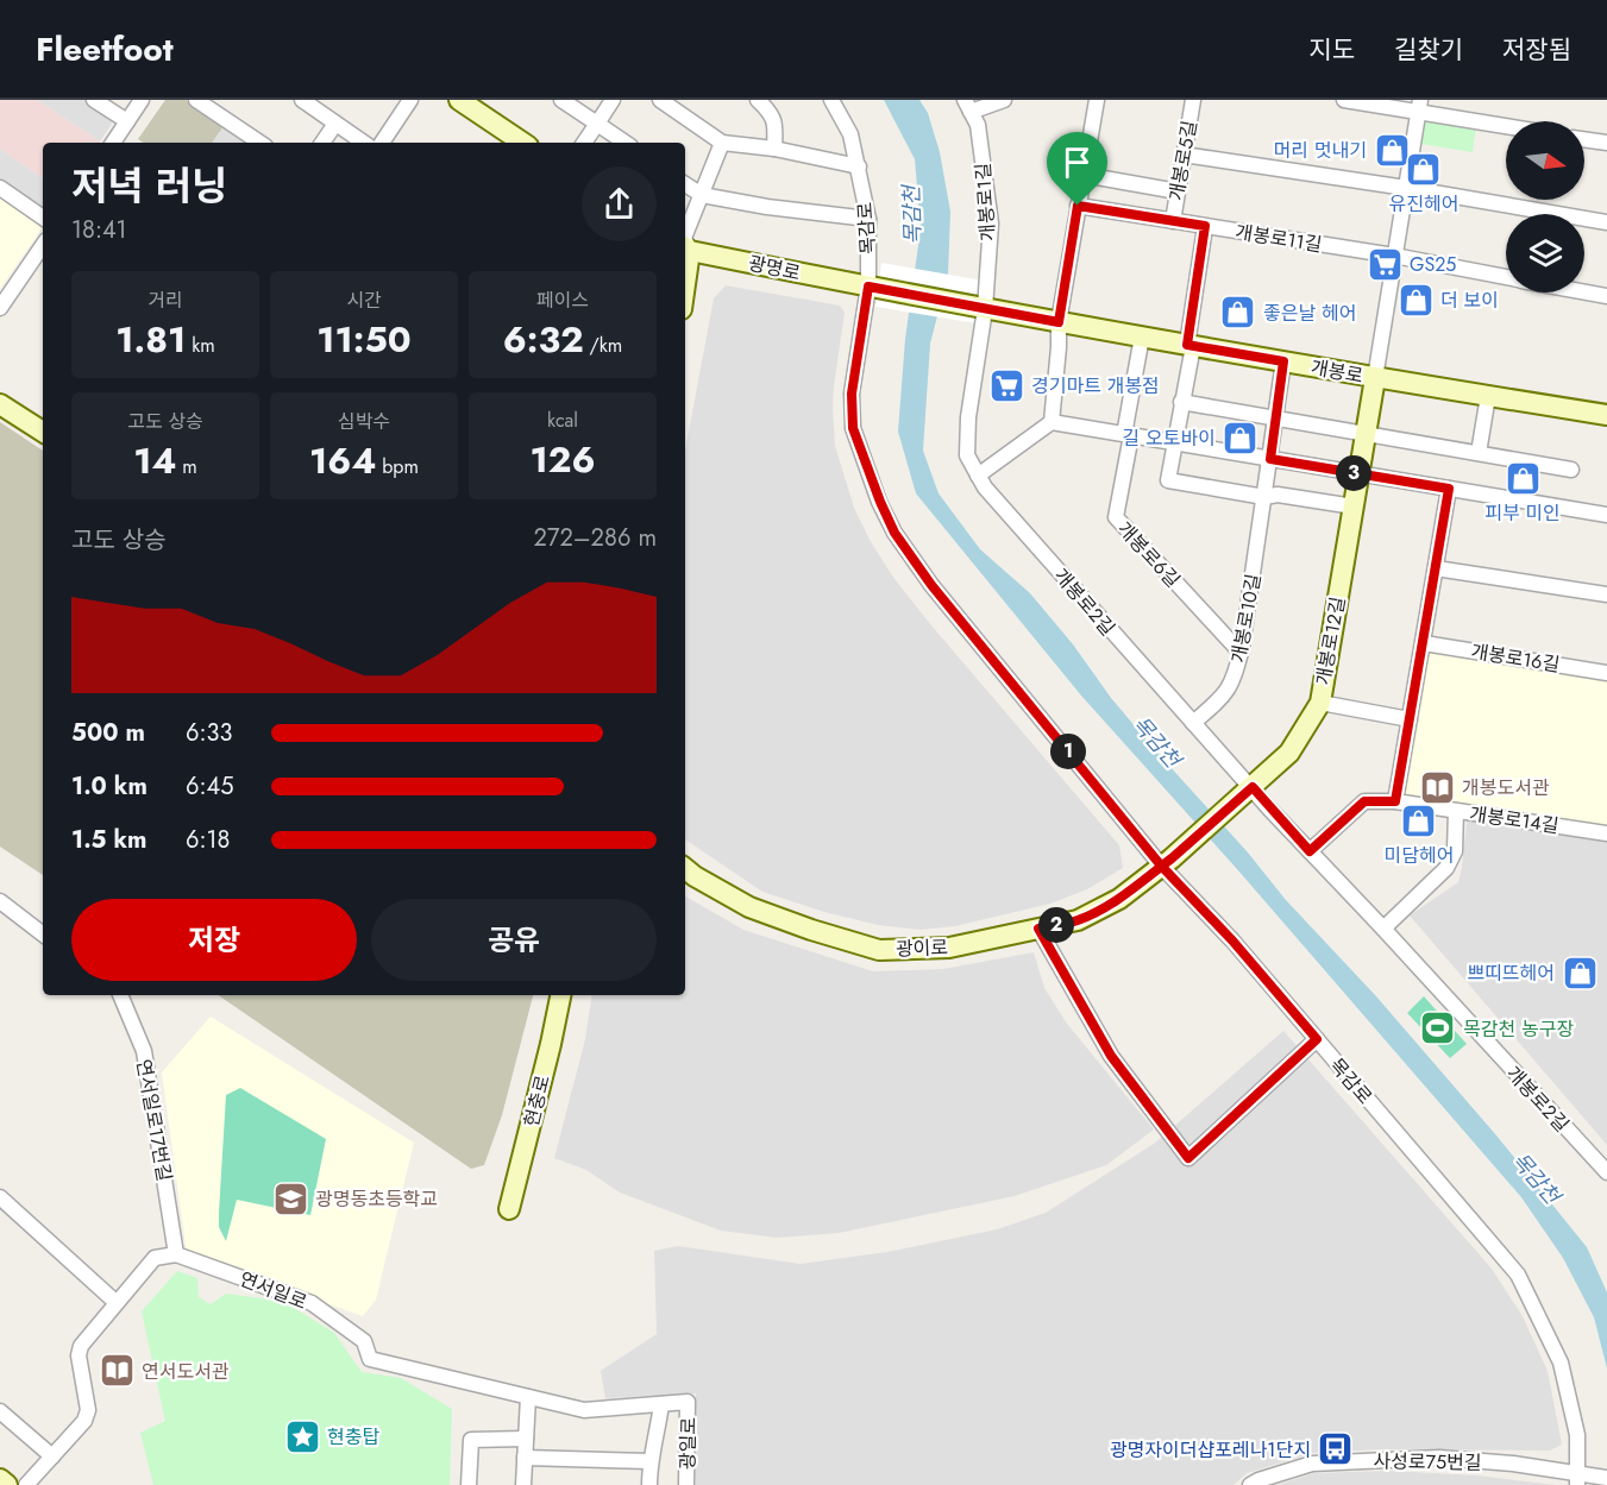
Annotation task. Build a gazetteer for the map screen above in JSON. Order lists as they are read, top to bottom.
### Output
{
  "streets": {
    "street": [
      "개봉로5길",
      "개봉로1길",
      "목감로",
      "개봉로11길",
      "광명로",
      "개봉로",
      "개봉로6길",
      "개봉로2길",
      "개봉로10길",
      "개봉로12길",
      "개봉로16길",
      "개봉로14길",
      "광이로",
      "현충로",
      "연서일로17번길",
      "연서일로",
      "광일로",
      "사성로75번길"
    ]
  },
  "crossings": [
    ["개봉로5길", "개봉로11길"],
    ["개봉로1길", "개봉로"],
    ["개봉로1길", "개봉로2길"],
    ["목감로", "광명로"],
    ["목감로", "개봉로"],
    ["목감로", "개봉로12길"],
    ["목감로", "광이로"],
    ["목감로", "사성로75번길"],
    ["광명로", "개봉로"],
    ["개봉로", "개봉로6길"],
    ["개봉로", "개봉로2길"],
    ["개봉로", "개봉로10길"],
    ["개봉로", "개봉로12길"],
    ["개봉로6길", "개봉로10길"],
    ["개봉로2길", "개봉로10길"],
    ["개봉로2길", "개봉로12길"],
    ["개봉로12길", "광이로"],
    ["연서일로17번길", "연서일로"],
    ["연서일로", "광일로"]
  ],
  "water": ["목감천"],
  "places": {
    "shop": [
      "머리 멋내기",
      "유진헤어",
      "더 보이",
      "좋은날 헤어",
      "길 오토바이",
      "피부 미인",
      "미담헤어",
      "쁘띠뜨헤어"
    ],
    "supermarket": ["GS25", "경기마트 개봉점"],
    "library": ["개봉도서관", "연서도서관"],
    "sports": ["목감천 농구장"],
    "school or university": ["광명동초등학교"],
    "place": ["현충탑"],
    "bus stop": ["광명자이더샵포레나1단지"]
  },
  "north": "right",
  "page": {
    "header": "Fleetfoot",
    "nav": ["지도", "길찾기", "저장됨"],
    "heading": ["저녁 러닝", "18:41"],
    "stats": [
      ["거리", "1.81 km"],
      ["시간", "11:50"],
      ["페이스", "6:32 /km"],
      ["고도 상승", "14 m"],
      ["심박수", "164 bpm"],
      ["kcal", "126"]
    ],
    "pins": ["3", "1", "2"],
    "chart": ["고도 상승", "272–286 m"],
    "list": [
      {
        "name": "500 m",
        "note": "6:33"
      },
      {
        "name": "1.0 km",
        "note": "6:45"
      },
      {
        "name": "1.5 km",
        "note": "6:18"
      }
    ],
    "buttons": ["저장", "공유"]
  }
}
